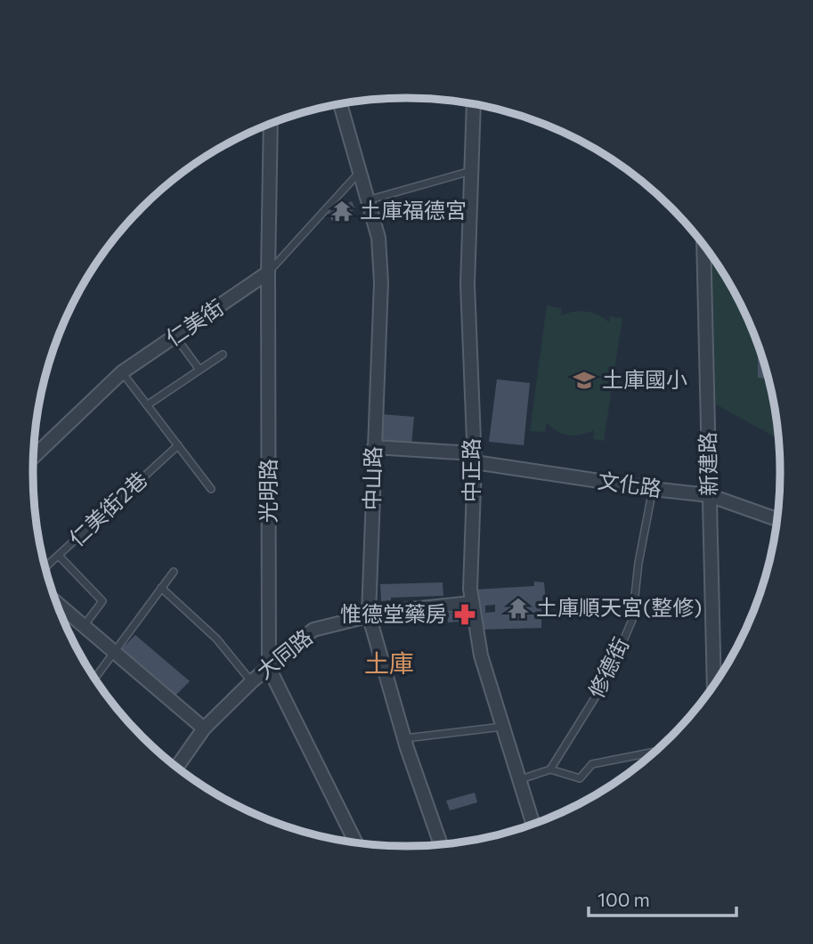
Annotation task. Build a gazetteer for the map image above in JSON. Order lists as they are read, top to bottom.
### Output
{
  "streets": {
    "street": [
      "仁美街",
      "新建路",
      "中正路",
      "中山路",
      "文化路",
      "光明路",
      "大同路"
    ],
    "lane": ["仁美街2巷", "修德街"]
  },
  "crossings": [
    ["仁美街", "中山路"],
    ["仁美街", "光明路"],
    ["新建路", "文化路"],
    ["中正路", "文化路"],
    ["中正路", "大同路"],
    ["中山路", "文化路"],
    ["中山路", "大同路"],
    ["文化路", "修德街"],
    ["光明路", "大同路"]
  ],
  "districts": ["土庫"],
  "places": {
    "temple": ["土庫福德宮", "土庫順天宮(整修)"],
    "school or university": ["土庫國小"],
    "pharmacy": ["惟德堂藥房"]
  },
  "scale_bar": "100 m"
}
